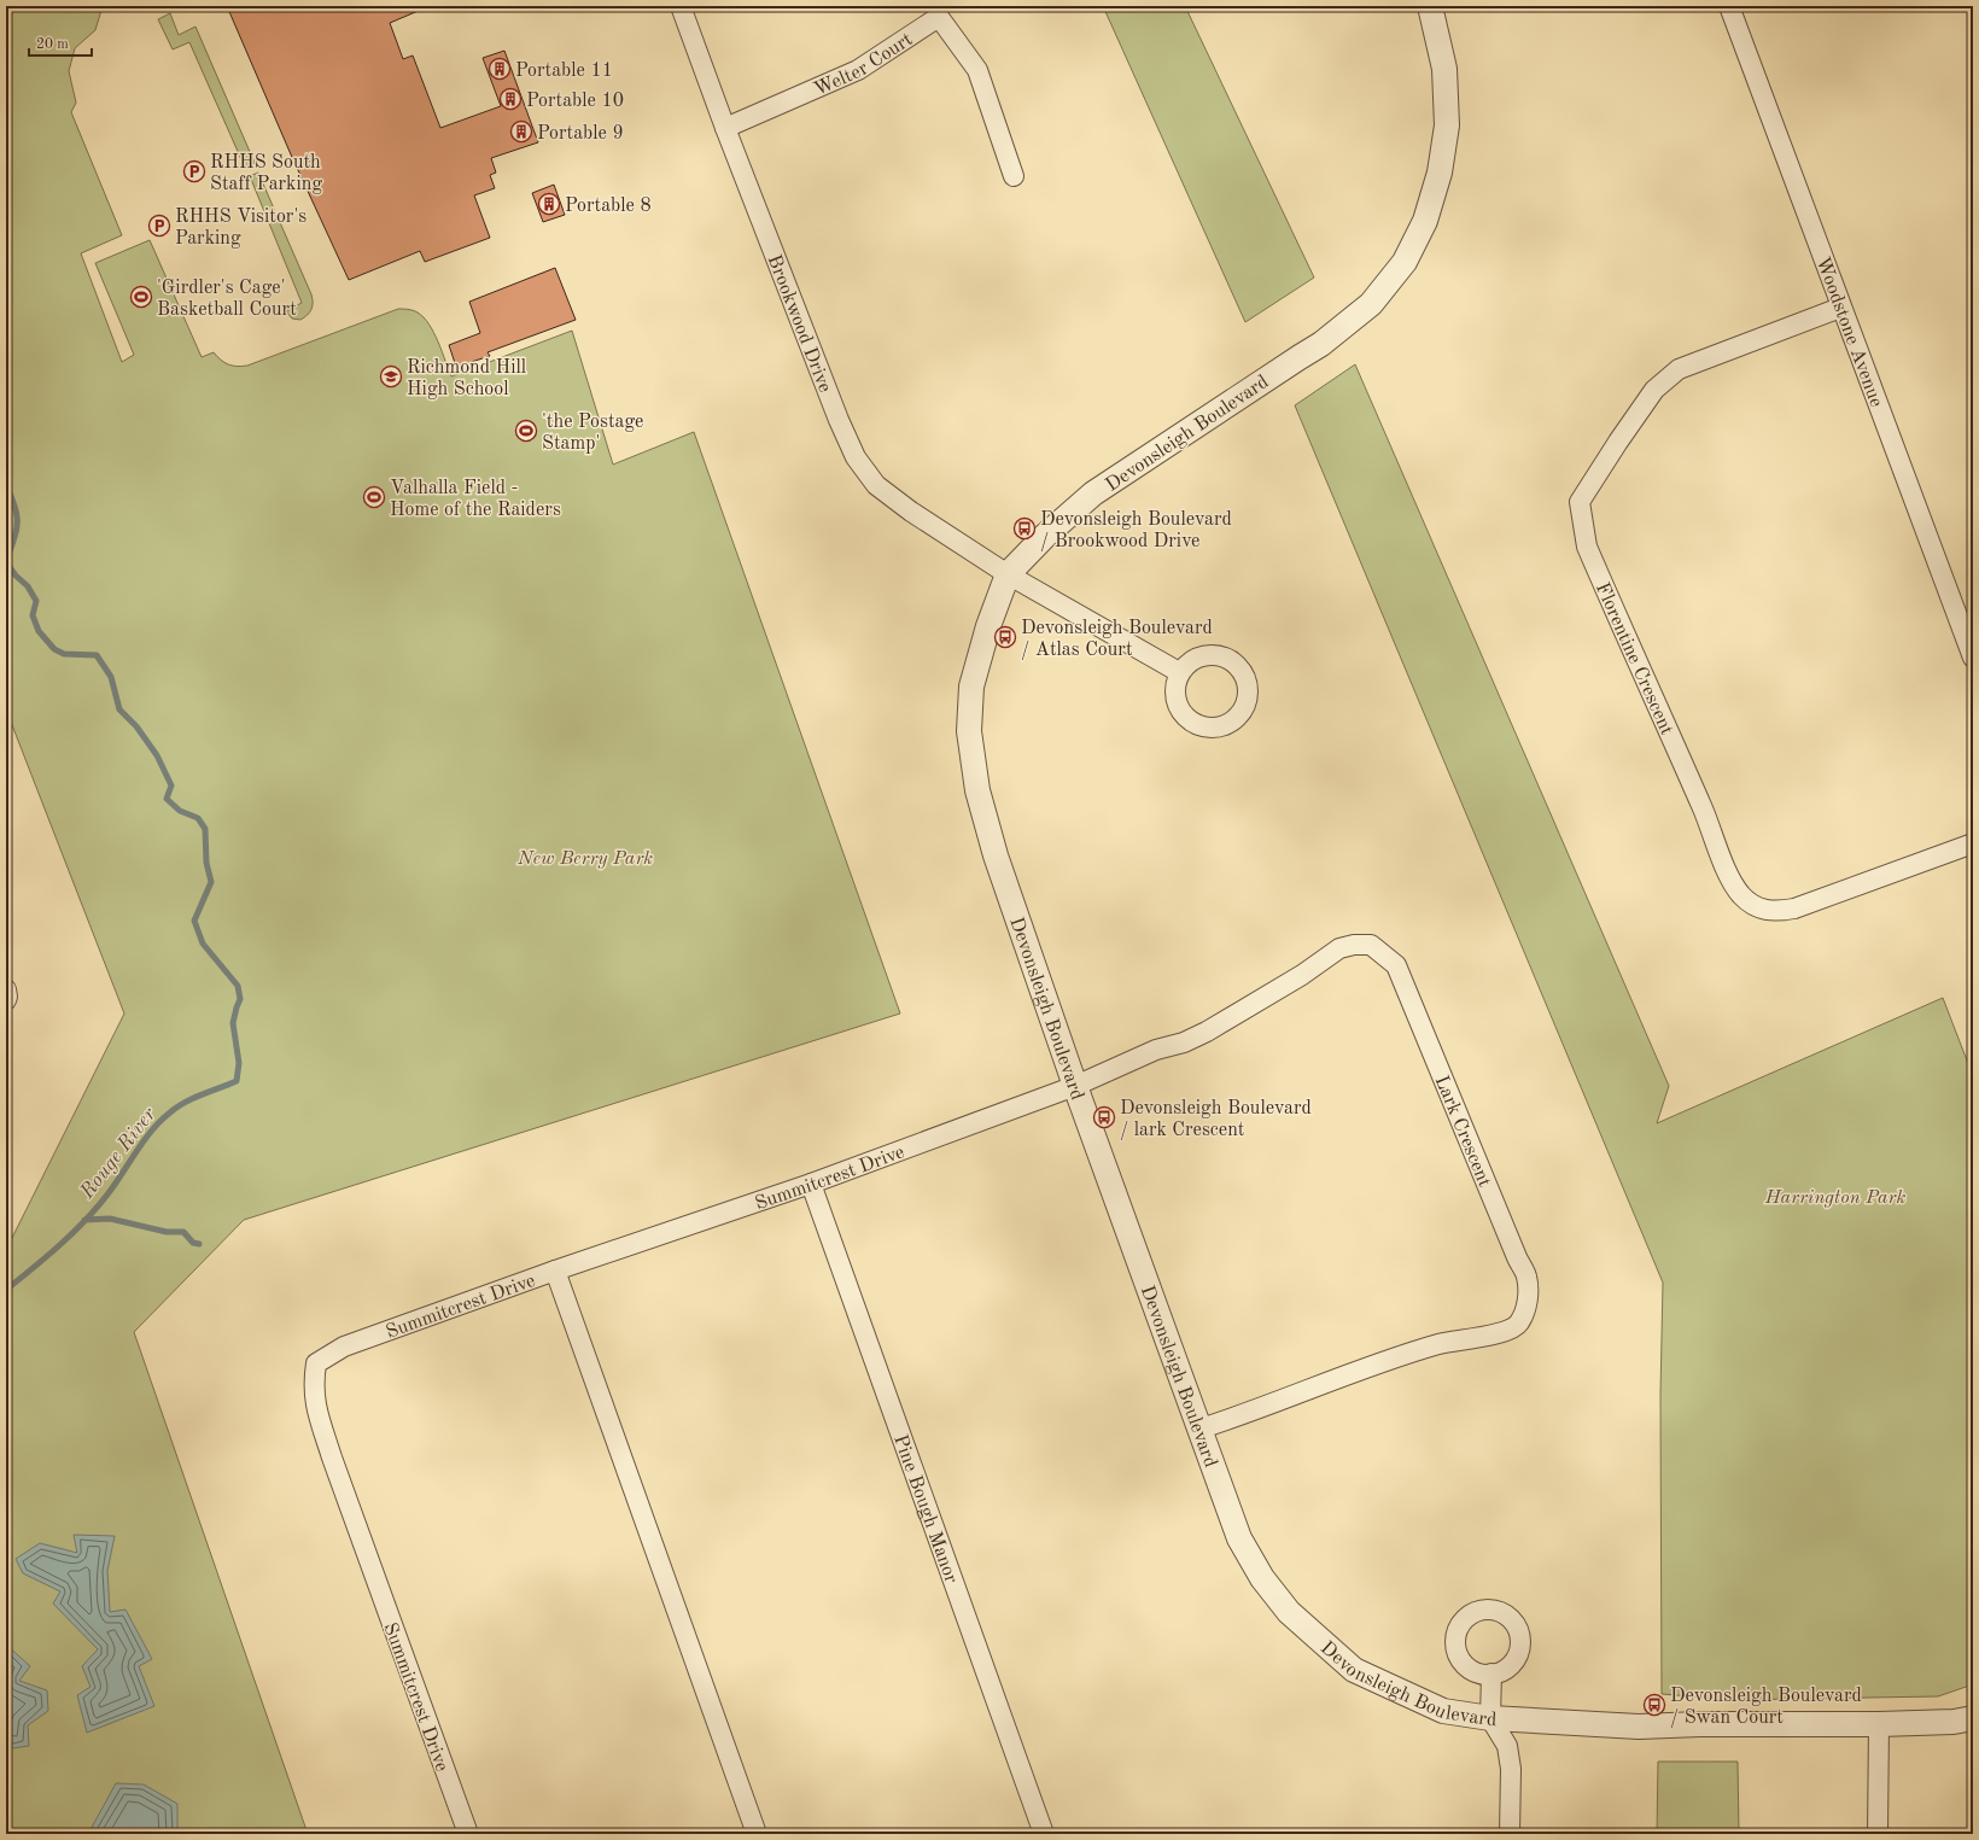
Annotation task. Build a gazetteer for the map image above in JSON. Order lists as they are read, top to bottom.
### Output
{
  "streets": {
    "street": [
      "Welter Court",
      "Brookwood Drive",
      "Woodstone Avenue",
      "Devonsleigh Boulevard",
      "Florentine Crescent",
      "Lark Crescent",
      "Summitcrest Drive",
      "Pine Bough Manor"
    ]
  },
  "crossings": [
    ["Welter Court", "Brookwood Drive"],
    ["Brookwood Drive", "Devonsleigh Boulevard"],
    ["Woodstone Avenue", "Florentine Crescent"],
    ["Devonsleigh Boulevard", "Lark Crescent"],
    ["Devonsleigh Boulevard", "Summitcrest Drive"],
    ["Lark Crescent", "Summitcrest Drive"],
    ["Summitcrest Drive", "Pine Bough Manor"]
  ],
  "water": ["Rouge River"],
  "parks": ["New Berry Park", "Harrington Park"],
  "places": {
    "building": [
      "Portable 11",
      "Portable 10",
      "Portable 9",
      "Portable 8"
    ],
    "parking": ["RHHS South Staff Parking", "RHHS Visitor's Parking"],
    "sports": ["'Girdler's Cage' Basketball Court", "'the Postage Stamp'", "Valhalla Field - Home of the Raiders"],
    "school or university": ["Richmond Hill High School"],
    "bus stop": [
      "Devonsleigh Boulevard / Brookwood Drive",
      "Devonsleigh Boulevard / Atlas Court",
      "Devonsleigh Boulevard / lark Crescent",
      "Devonsleigh Boulevard / Swan Court"
    ]
  },
  "scale_bar": "20 m"
}
